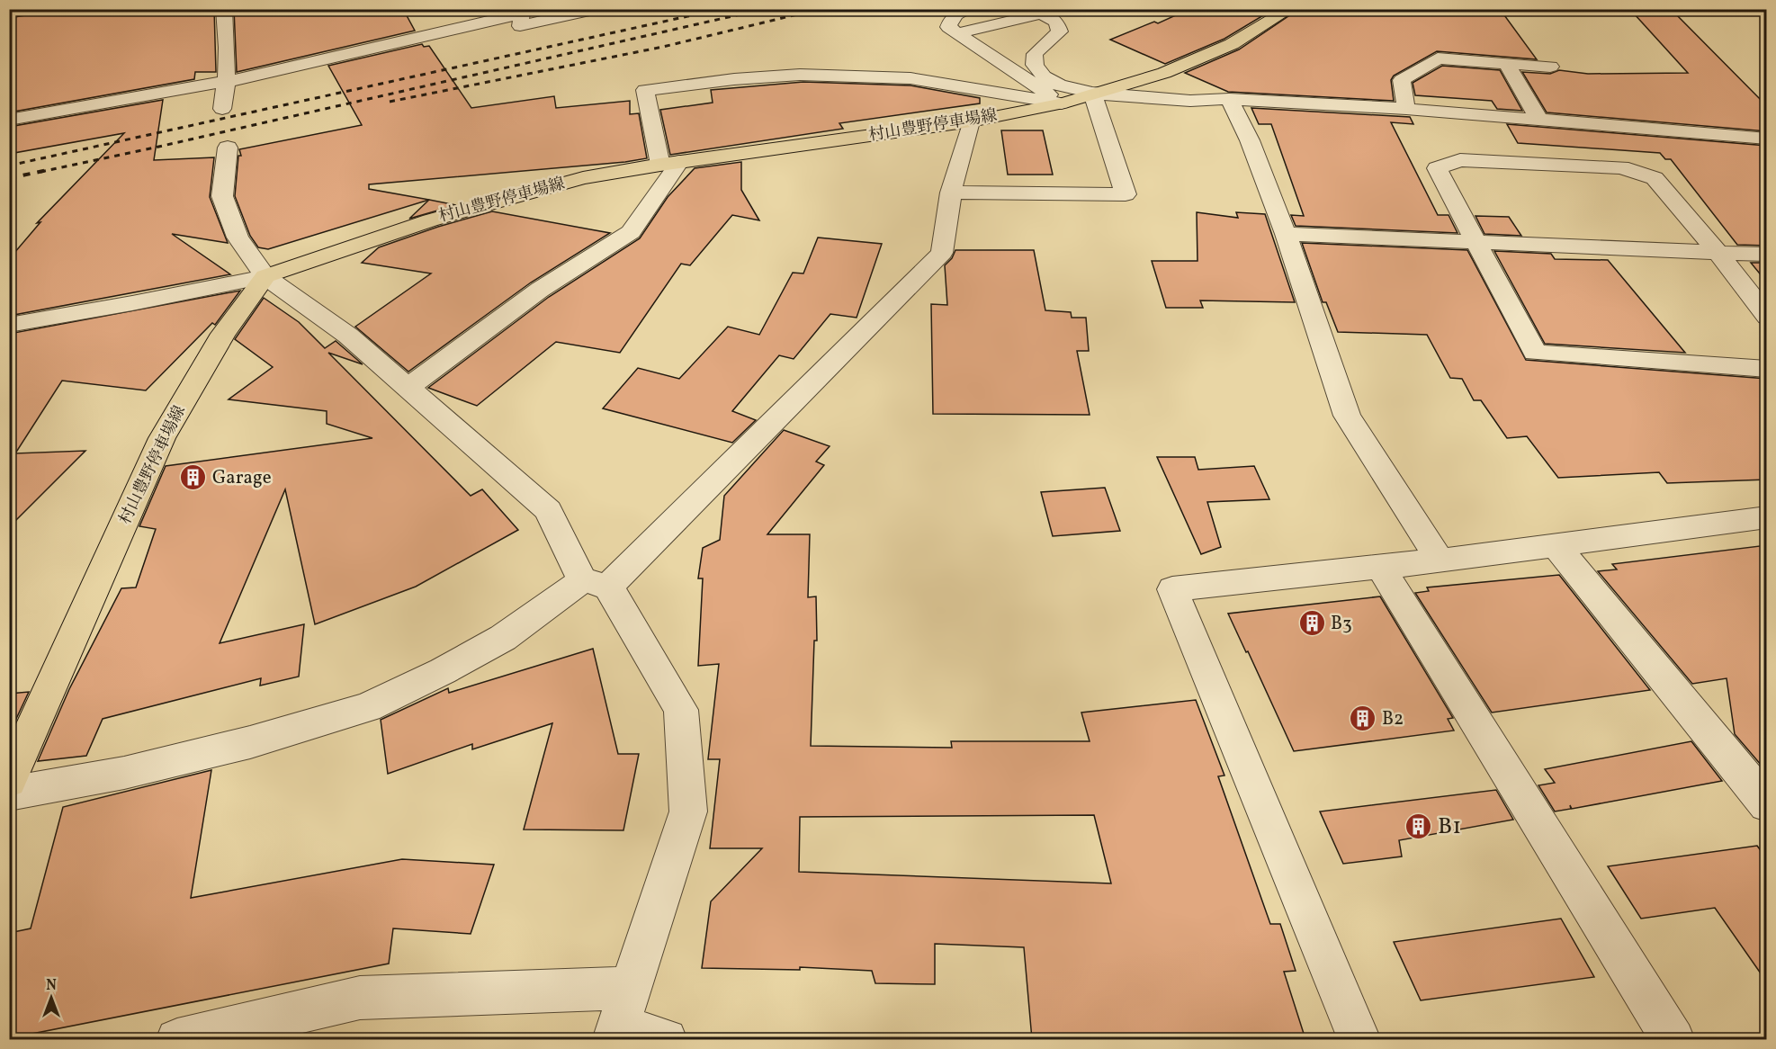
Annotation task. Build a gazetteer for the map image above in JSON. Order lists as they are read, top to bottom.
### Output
{
  "streets": {
    "main road": ["村山豊野停車場線"]
  },
  "places": {
    "building": [
      "Garage",
      "B3",
      "B2",
      "B1"
    ]
  },
  "north": "top"
}
